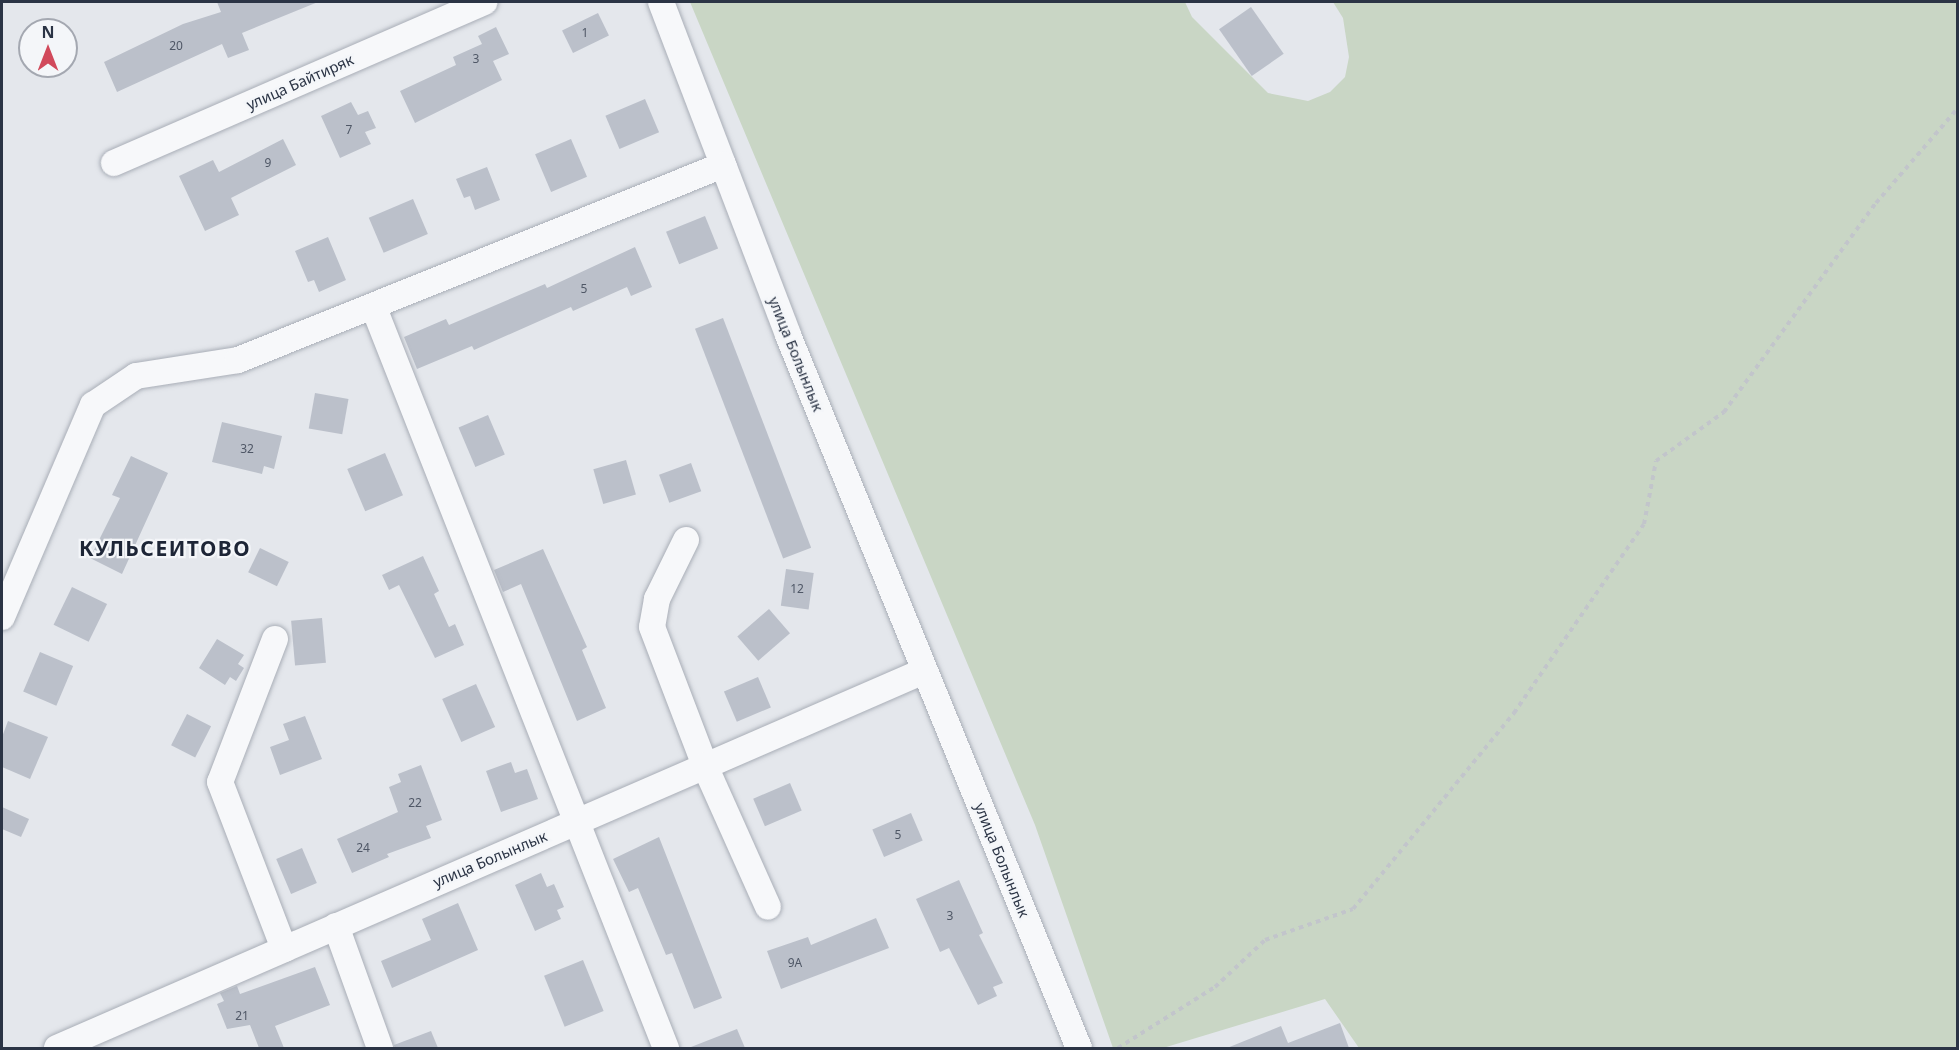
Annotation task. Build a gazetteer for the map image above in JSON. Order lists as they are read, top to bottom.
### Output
{
  "streets": {
    "street": ["улица Байтиряк", "улица Болынлык"]
  },
  "districts": ["КУЛЬСЕИТОВО"],
  "house_numbers": [
    "1",
    "20",
    "3",
    "7",
    "9",
    "5",
    "32",
    "12",
    "22",
    "5",
    "24",
    "3",
    "9А",
    "21"
  ],
  "north": "top"
}
